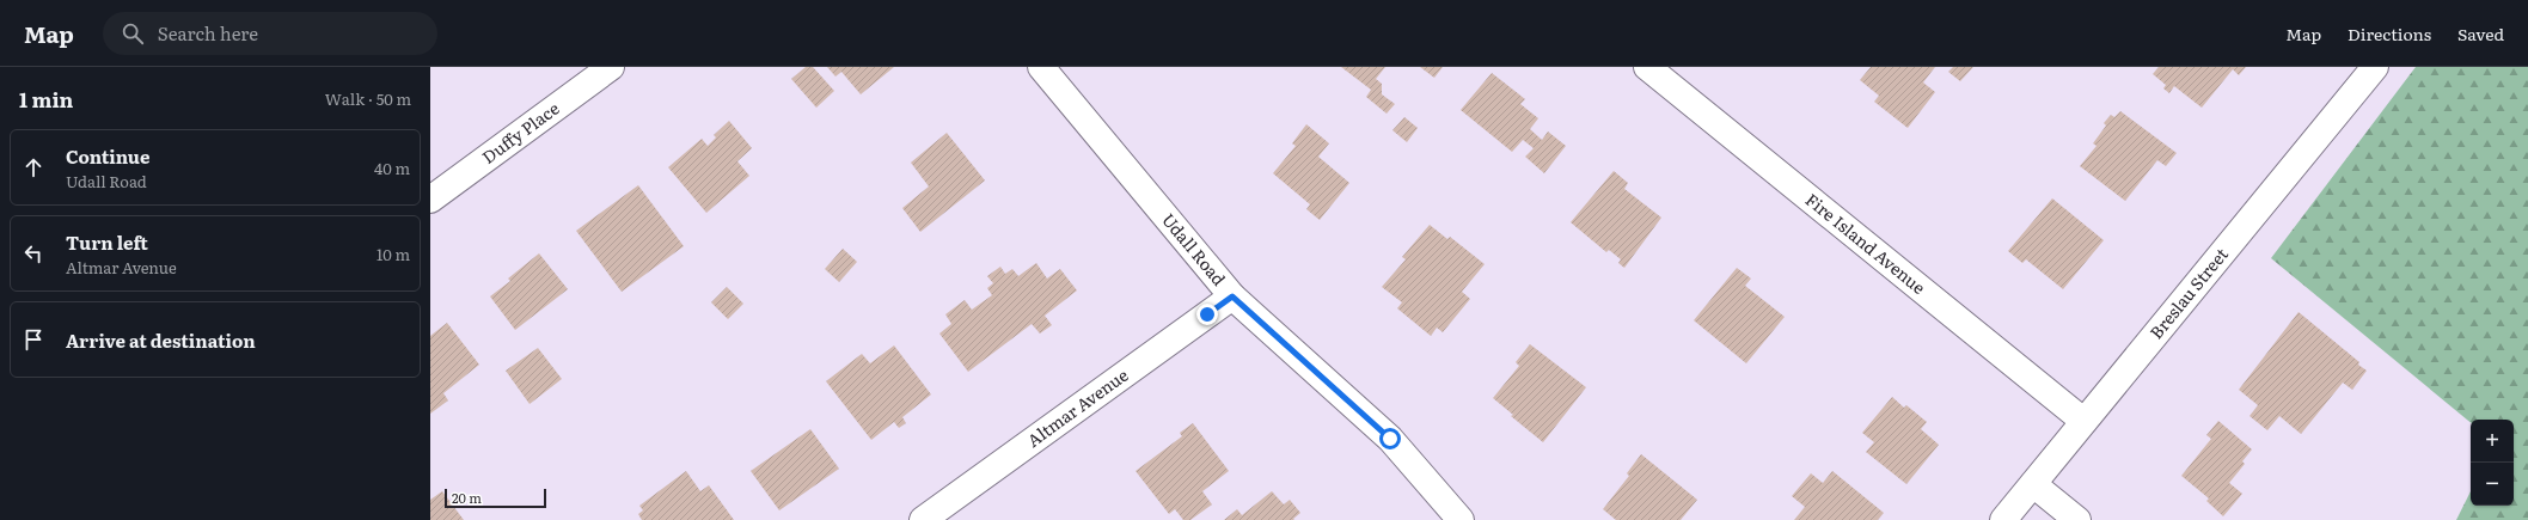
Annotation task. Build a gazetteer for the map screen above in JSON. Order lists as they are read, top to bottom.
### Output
{
  "streets": {
    "street": [
      "Duffy Place",
      "Fire Island Avenue",
      "Udall Road",
      "Breslau Street",
      "Altmar Avenue"
    ]
  },
  "crossings": [
    ["Fire Island Avenue", "Breslau Street"],
    ["Udall Road", "Altmar Avenue"]
  ],
  "scale_bar": "20 m",
  "page": {
    "header": "Map",
    "search": "Search here",
    "nav": ["Map", "Directions", "Saved"],
    "heading": ["1 min", "Walk · 50 m"],
    "list": [
      ["Continue", "Udall Road", "40 m"],
      ["Turn left", "Altmar Avenue", "10 m"],
      "Arrive at destination"
    ],
    "map_buttons": ["+", "−"],
    "scale": "20 m"
  }
}
